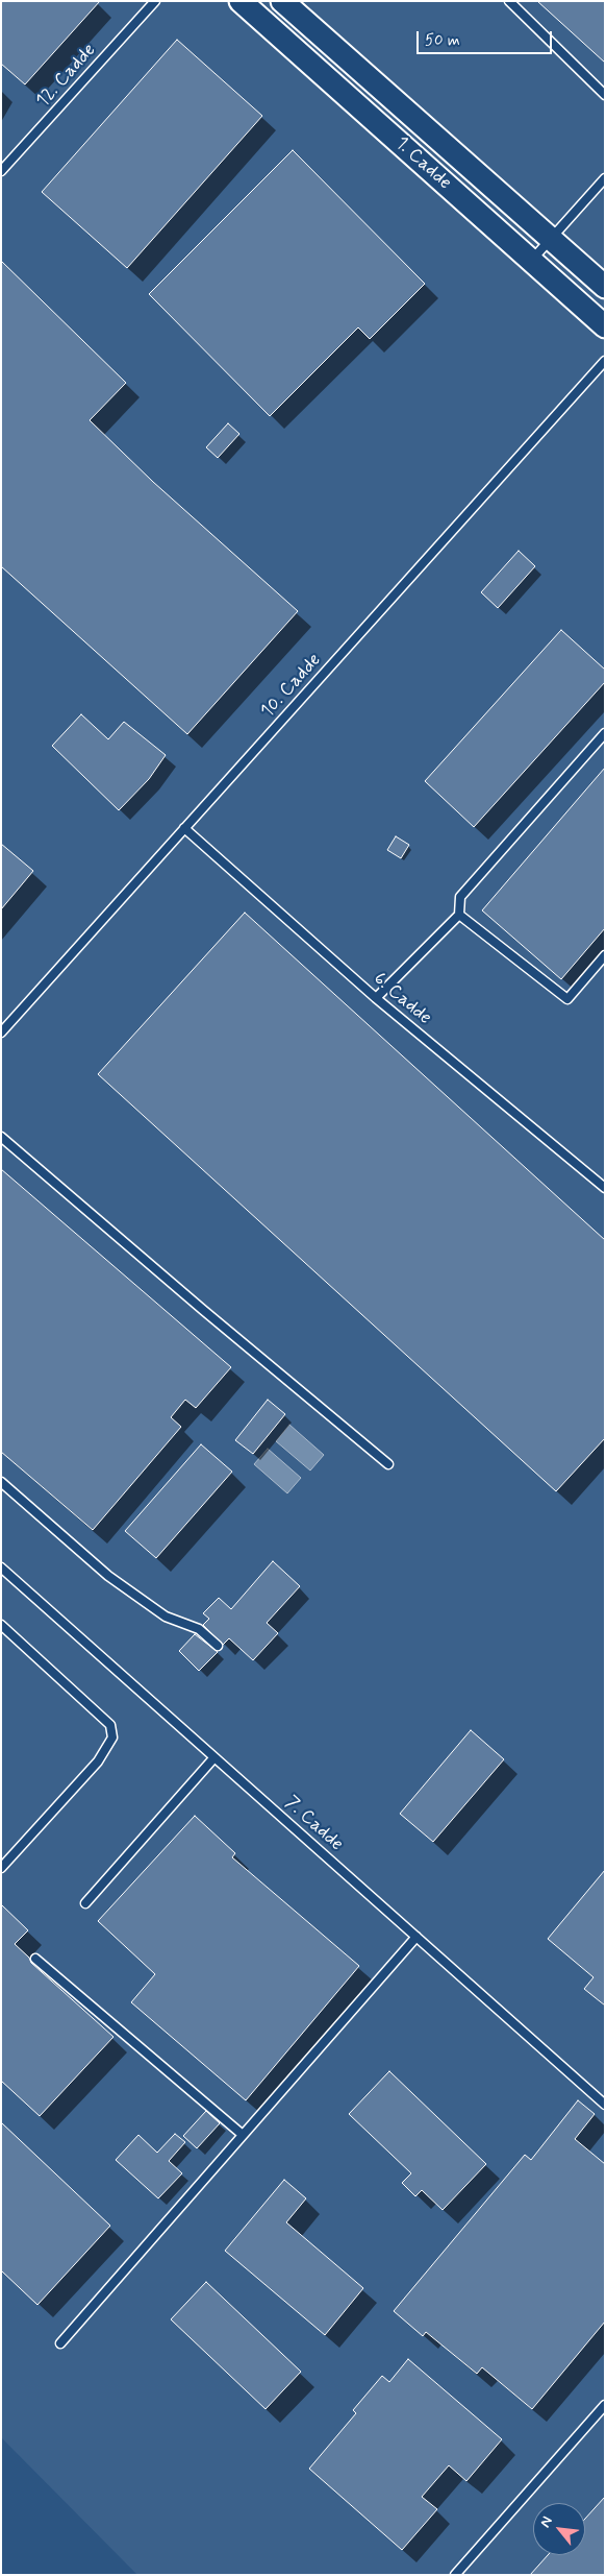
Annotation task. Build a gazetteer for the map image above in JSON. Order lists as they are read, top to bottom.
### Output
{
  "streets": {
    "street": ["1. Cadde"],
    "lane": [
      "12. Cadde",
      "10. Cadde",
      "6. Cadde",
      "7. Cadde"
    ]
  },
  "crossings": [
    ["10. Cadde", "6. Cadde"]
  ],
  "scale_bar": "50 m",
  "north": "top left"
}
